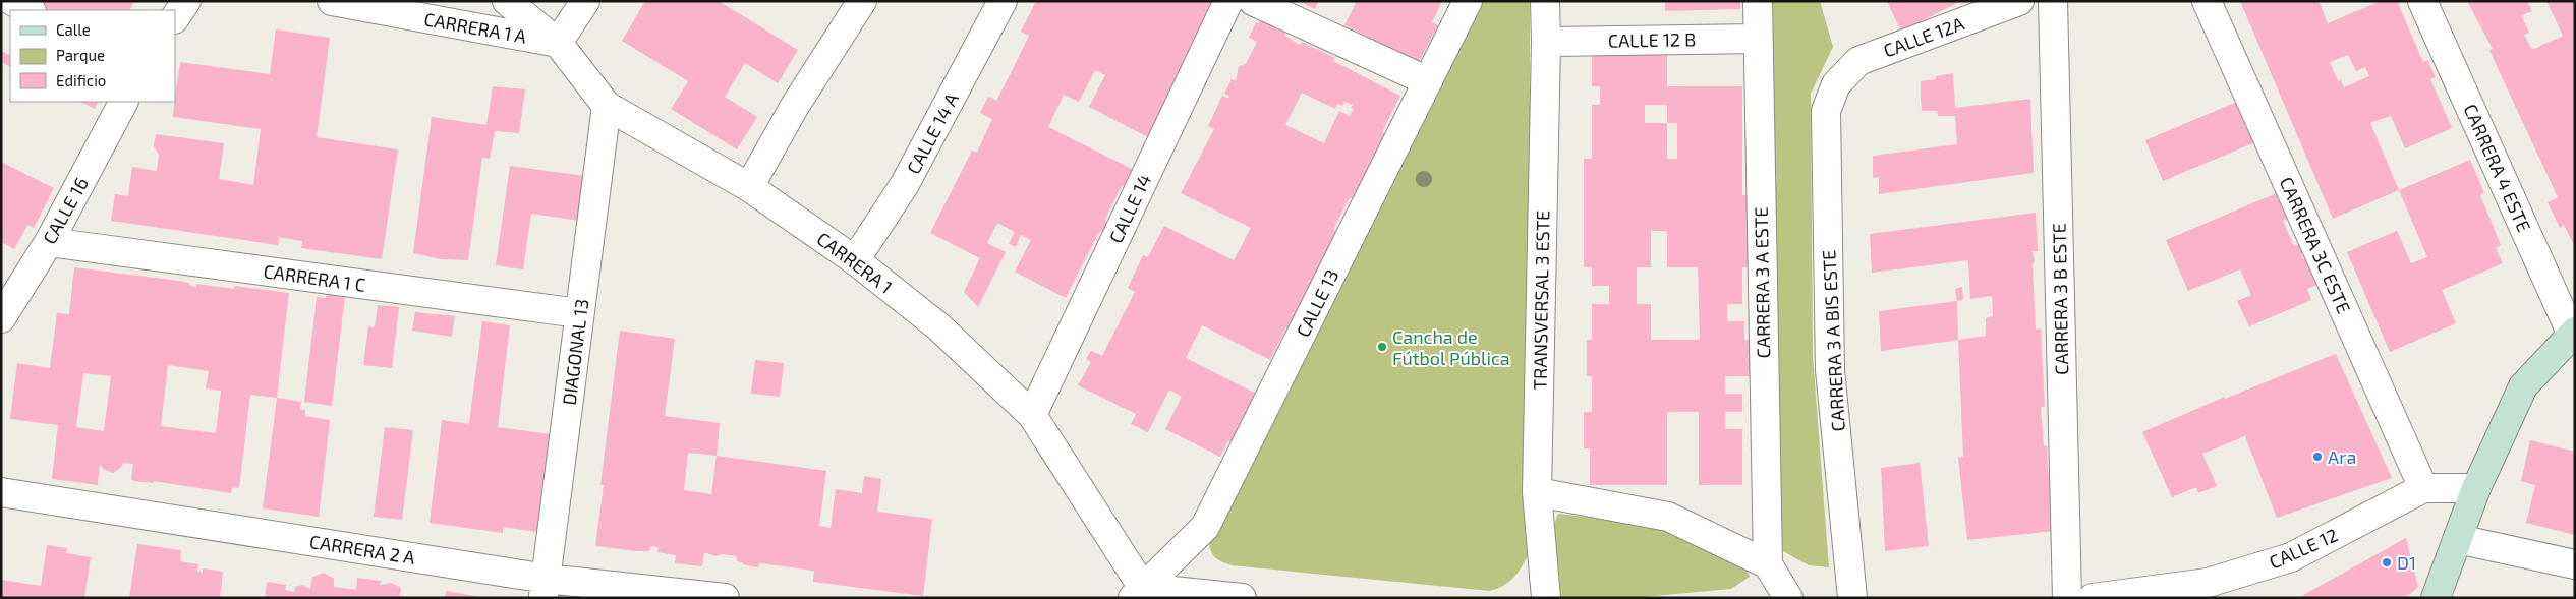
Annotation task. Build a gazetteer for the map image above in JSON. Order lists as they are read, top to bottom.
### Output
{
  "streets": {
    "street": [
      "CARRERA 1 A",
      "CALLE 12A",
      "CALLE 12 B",
      "CALLE 14 A",
      "CARRERA 4 ESTE",
      "CALLE 14",
      "CALLE 16",
      "CARRERA 3C ESTE",
      "CARRERA 1",
      "CARRERA 1 C",
      "CARRERA 3 A ESTE",
      "CARRERA 3 B ESTE",
      "TRANSVERSAL 3 ESTE",
      "CALLE 13",
      "CARRERA 3 A BIS ESTE",
      "DIAGONAL 13",
      "CALLE 12",
      "CARRERA 2 A"
    ]
  },
  "crossings": [
    ["CARRERA 1 A", "CARRERA 1"],
    ["CALLE 12A", "CARRERA 3 A BIS ESTE"],
    ["CALLE 12 B", "CARRERA 3 A ESTE"],
    ["CALLE 12 B", "TRANSVERSAL 3 ESTE"],
    ["CALLE 14 A", "CARRERA 1"],
    ["CALLE 14", "CARRERA 1"],
    ["CALLE 16", "CARRERA 1 C"],
    ["CARRERA 3C ESTE", "CALLE 12"],
    ["CARRERA 1", "CALLE 13"],
    ["CARRERA 1", "DIAGONAL 13"],
    ["CARRERA 1 C", "DIAGONAL 13"],
    ["DIAGONAL 13", "CARRERA 2 A"]
  ],
  "places": ["Cancha de Fútbol Pública", "Ara", "D1"],
  "legend": ["Calle", "Parque", "Edificio"]
}
